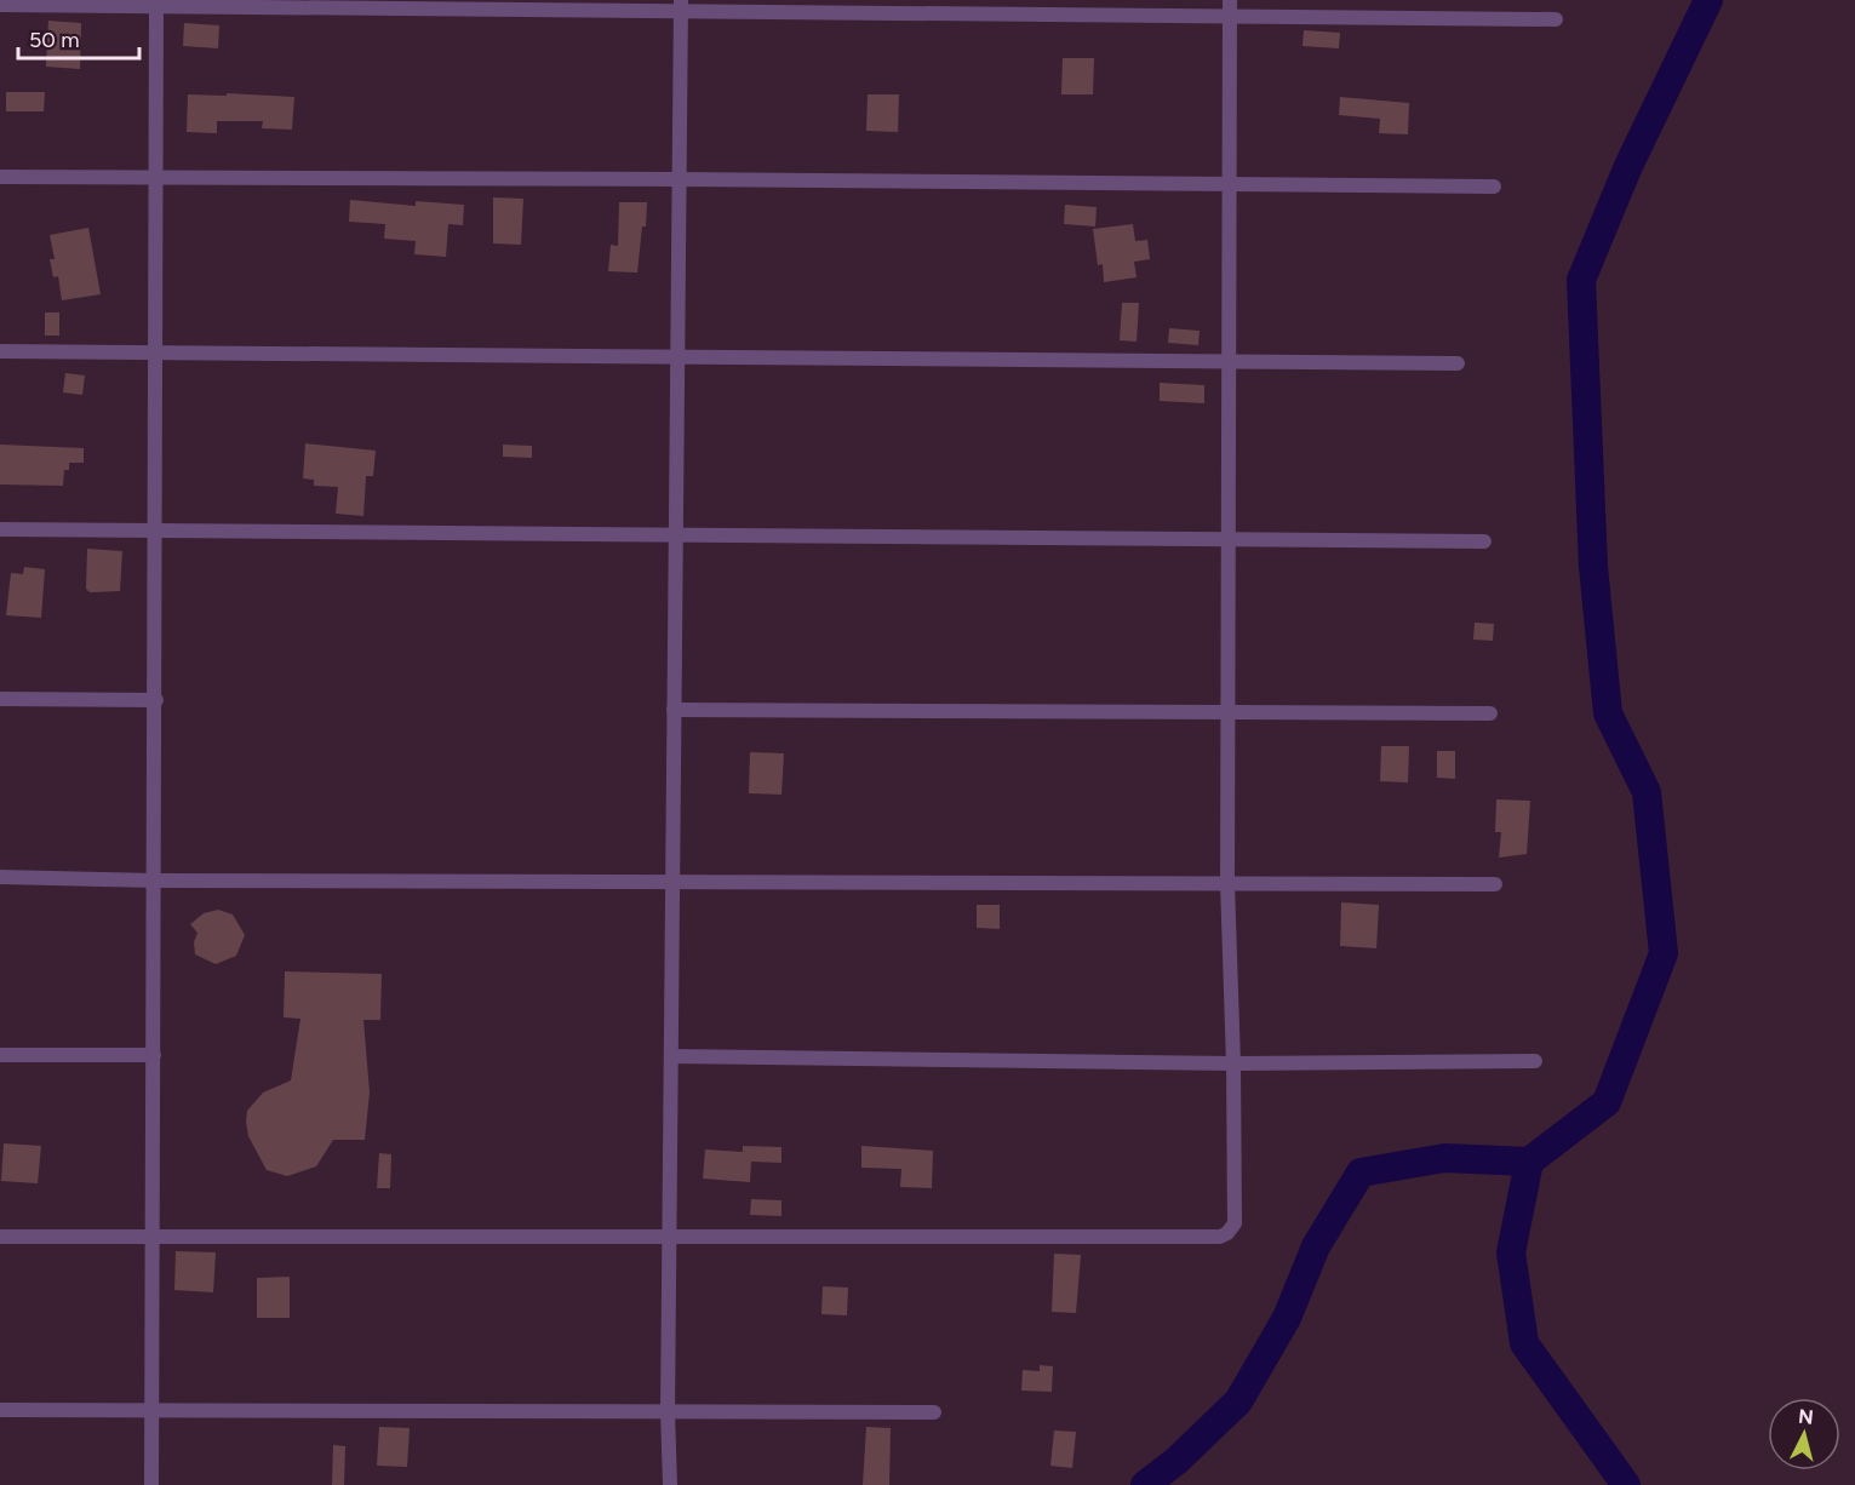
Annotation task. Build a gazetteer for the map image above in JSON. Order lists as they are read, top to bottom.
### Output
{
  "scale_bar": "50 m",
  "north": "top"
}
